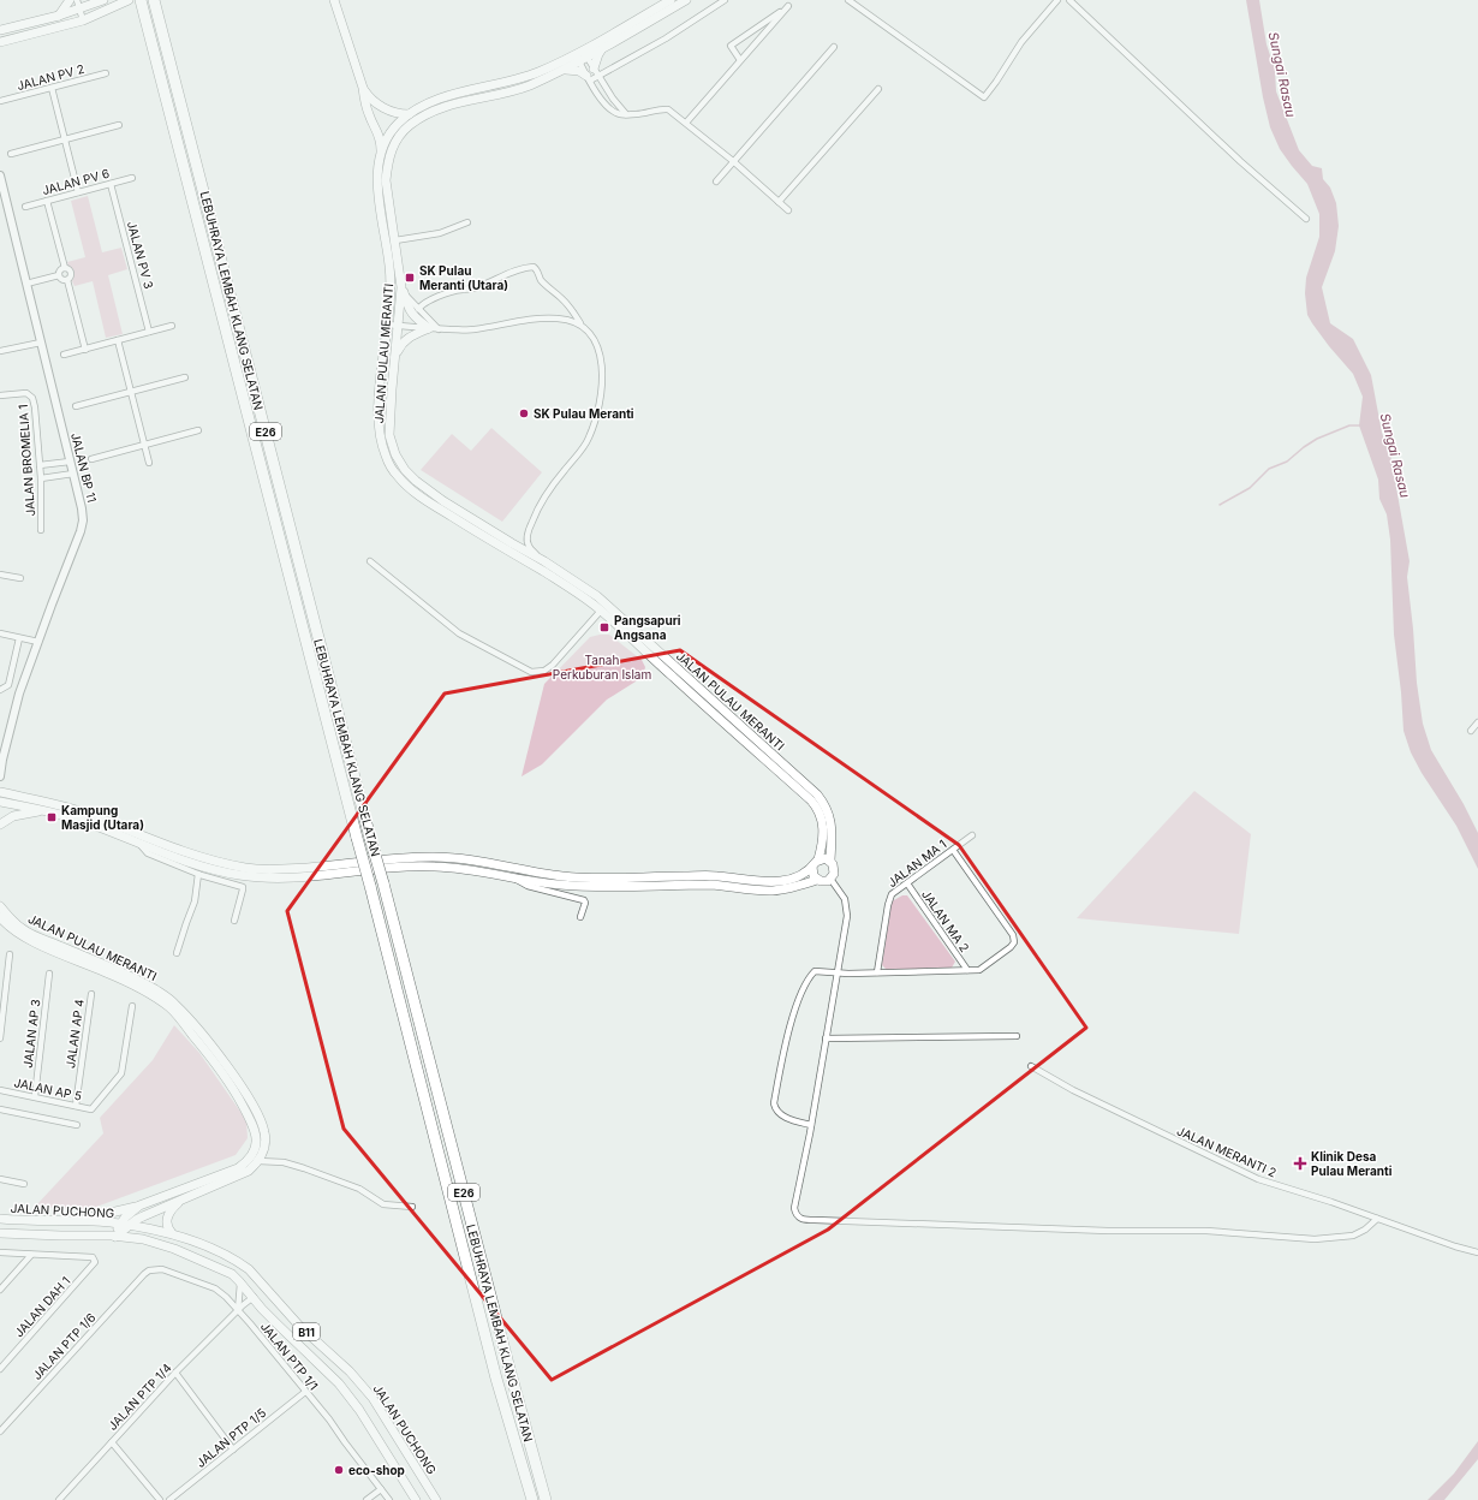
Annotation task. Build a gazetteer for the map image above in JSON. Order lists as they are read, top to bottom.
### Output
{
  "streets": {
    "highway": ["LEBUHRAYA LEMBAH KLANG SELATAN", "E26"],
    "main road": ["JALAN PULAU MERANTI", "JALAN PUCHONG", "B11"],
    "street": [
      "JALAN PV 2",
      "JALAN PV 6",
      "JALAN PV 3",
      "JALAN BROMELIA 1",
      "JALAN BP 11",
      "JALAN MA 1",
      "JALAN MA 2",
      "JALAN AP 3",
      "JALAN AP 4",
      "JALAN AP 5",
      "JALAN MERANTI 2",
      "JALAN DAH 1",
      "JALAN PTP 1/6",
      "JALAN PTP 1/1",
      "JALAN PTP 1/4",
      "JALAN PTP 1/5"
    ]
  },
  "crossings": [
    ["JALAN PV 6", "JALAN PV 3"],
    ["JALAN PULAU MERANTI", "JALAN PUCHONG"],
    ["JALAN MA 1", "JALAN MA 2"],
    ["JALAN AP 3", "JALAN AP 5"],
    ["JALAN AP 4", "JALAN AP 5"],
    ["JALAN PUCHONG", "JALAN PTP 1/4"],
    ["JALAN PTP 1/6", "JALAN PTP 1/1"],
    ["JALAN PTP 1/1", "JALAN PTP 1/4"],
    ["JALAN PTP 1/1", "JALAN PTP 1/5"]
  ],
  "water": ["Sungai Rasau"],
  "parks": ["Tanah Perkuburan Islam"],
  "places": {
    "transit": ["SK Pulau Meranti (Utara)", "Pangsapuri Angsana", "Kampung Masjid (Utara)"],
    "other": ["SK Pulau Meranti", "eco-shop"],
    "health": ["Klinik Desa Pulau Meranti"]
  }
}
